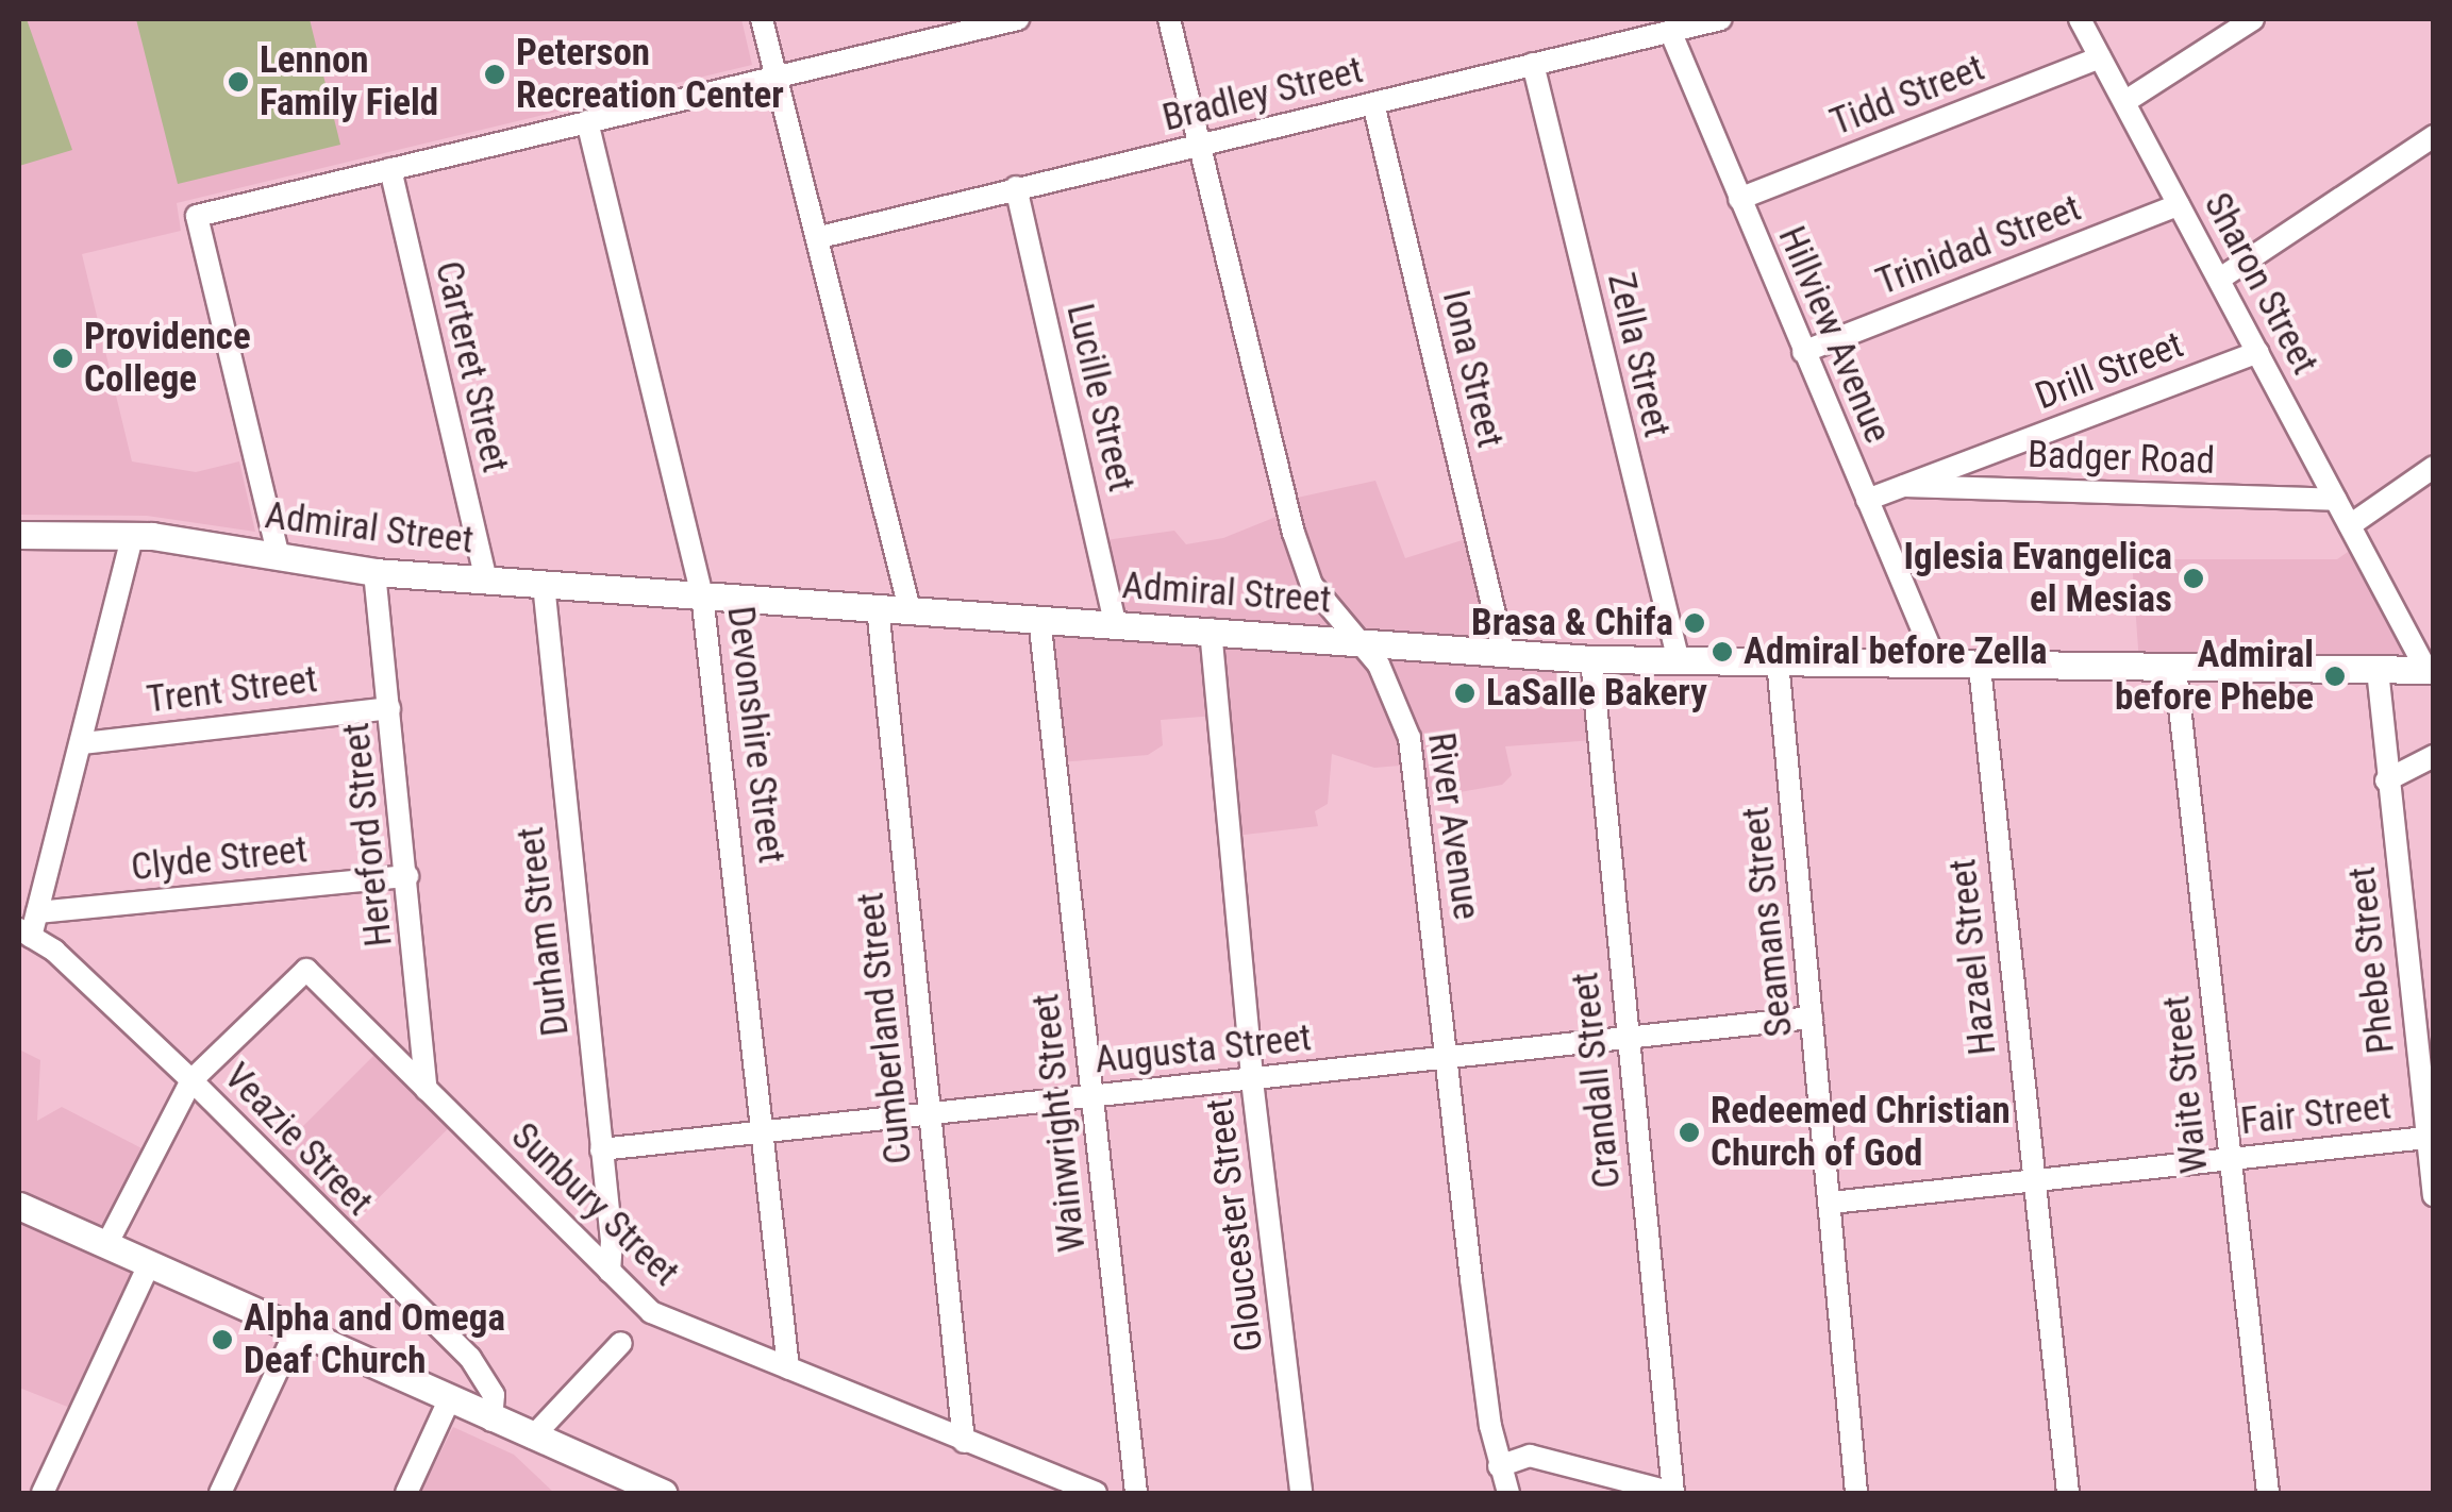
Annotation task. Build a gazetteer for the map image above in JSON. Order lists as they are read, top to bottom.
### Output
{
  "streets": {
    "main road": ["Admiral Street"],
    "street": [
      "Bradley Street",
      "Tidd Street",
      "Trinidad Street",
      "Sharon Street",
      "Hillview Avenue",
      "Zella Street",
      "Carteret Street",
      "Iona Street",
      "Drill Street",
      "Lucille Street",
      "Badger Road",
      "Trent Street",
      "Devonshire Street",
      "River Avenue",
      "Hereford Street",
      "Clyde Street",
      "Seamans Street",
      "Durham Street",
      "Hazael Street",
      "Phebe Street",
      "Cumberland Street",
      "Augusta Street",
      "Crandall Street",
      "Waite Street",
      "Fair Street",
      "Wainwright Street",
      "Veazie Street",
      "Sunbury Street",
      "Gloucester Street"
    ]
  },
  "crossings": [
    ["Bradley Street", "Hillview Avenue"],
    ["Bradley Street", "Zella Street"],
    ["Bradley Street", "Iona Street"],
    ["Bradley Street", "Lucille Street"],
    ["Bradley Street", "River Avenue"],
    ["Tidd Street", "Sharon Street"],
    ["Tidd Street", "Hillview Avenue"],
    ["Trinidad Street", "Sharon Street"],
    ["Trinidad Street", "Hillview Avenue"],
    ["Sharon Street", "Drill Street"],
    ["Sharon Street", "Badger Road"],
    ["Hillview Avenue", "Drill Street"],
    ["Hillview Avenue", "Admiral Street"],
    ["Zella Street", "Admiral Street"],
    ["Carteret Street", "Admiral Street"],
    ["Iona Street", "Admiral Street"],
    ["Drill Street", "Badger Road"],
    ["Lucille Street", "Admiral Street"],
    ["Admiral Street", "Devonshire Street"],
    ["Admiral Street", "River Avenue"],
    ["Admiral Street", "Hereford Street"],
    ["Admiral Street", "Seamans Street"],
    ["Admiral Street", "Durham Street"],
    ["Admiral Street", "Hazael Street"],
    ["Admiral Street", "Phebe Street"],
    ["Admiral Street", "Cumberland Street"],
    ["Admiral Street", "Crandall Street"],
    ["Admiral Street", "Waite Street"],
    ["Admiral Street", "Wainwright Street"],
    ["Admiral Street", "Gloucester Street"],
    ["Trent Street", "Hereford Street"],
    ["Devonshire Street", "Augusta Street"],
    ["Devonshire Street", "Sunbury Street"],
    ["River Avenue", "Augusta Street"],
    ["Hereford Street", "Clyde Street"],
    ["Hereford Street", "Sunbury Street"],
    ["Seamans Street", "Augusta Street"],
    ["Seamans Street", "Fair Street"],
    ["Durham Street", "Augusta Street"],
    ["Durham Street", "Sunbury Street"],
    ["Hazael Street", "Fair Street"],
    ["Phebe Street", "Fair Street"],
    ["Cumberland Street", "Augusta Street"],
    ["Cumberland Street", "Sunbury Street"],
    ["Augusta Street", "Crandall Street"],
    ["Augusta Street", "Wainwright Street"],
    ["Augusta Street", "Gloucester Street"],
    ["Waite Street", "Fair Street"],
    ["Veazie Street", "Sunbury Street"]
  ],
  "places": [
    "Peterson Recreation Center",
    "Lennon Family Field",
    "Providence College",
    "Iglesia Evangelica el Mesias",
    "Brasa & Chifa",
    "Admiral before Zella",
    "Admiral before Phebe",
    "LaSalle Bakery",
    "Redeemed Christian Church of God",
    "Alpha and Omega Deaf Church"
  ]
}
